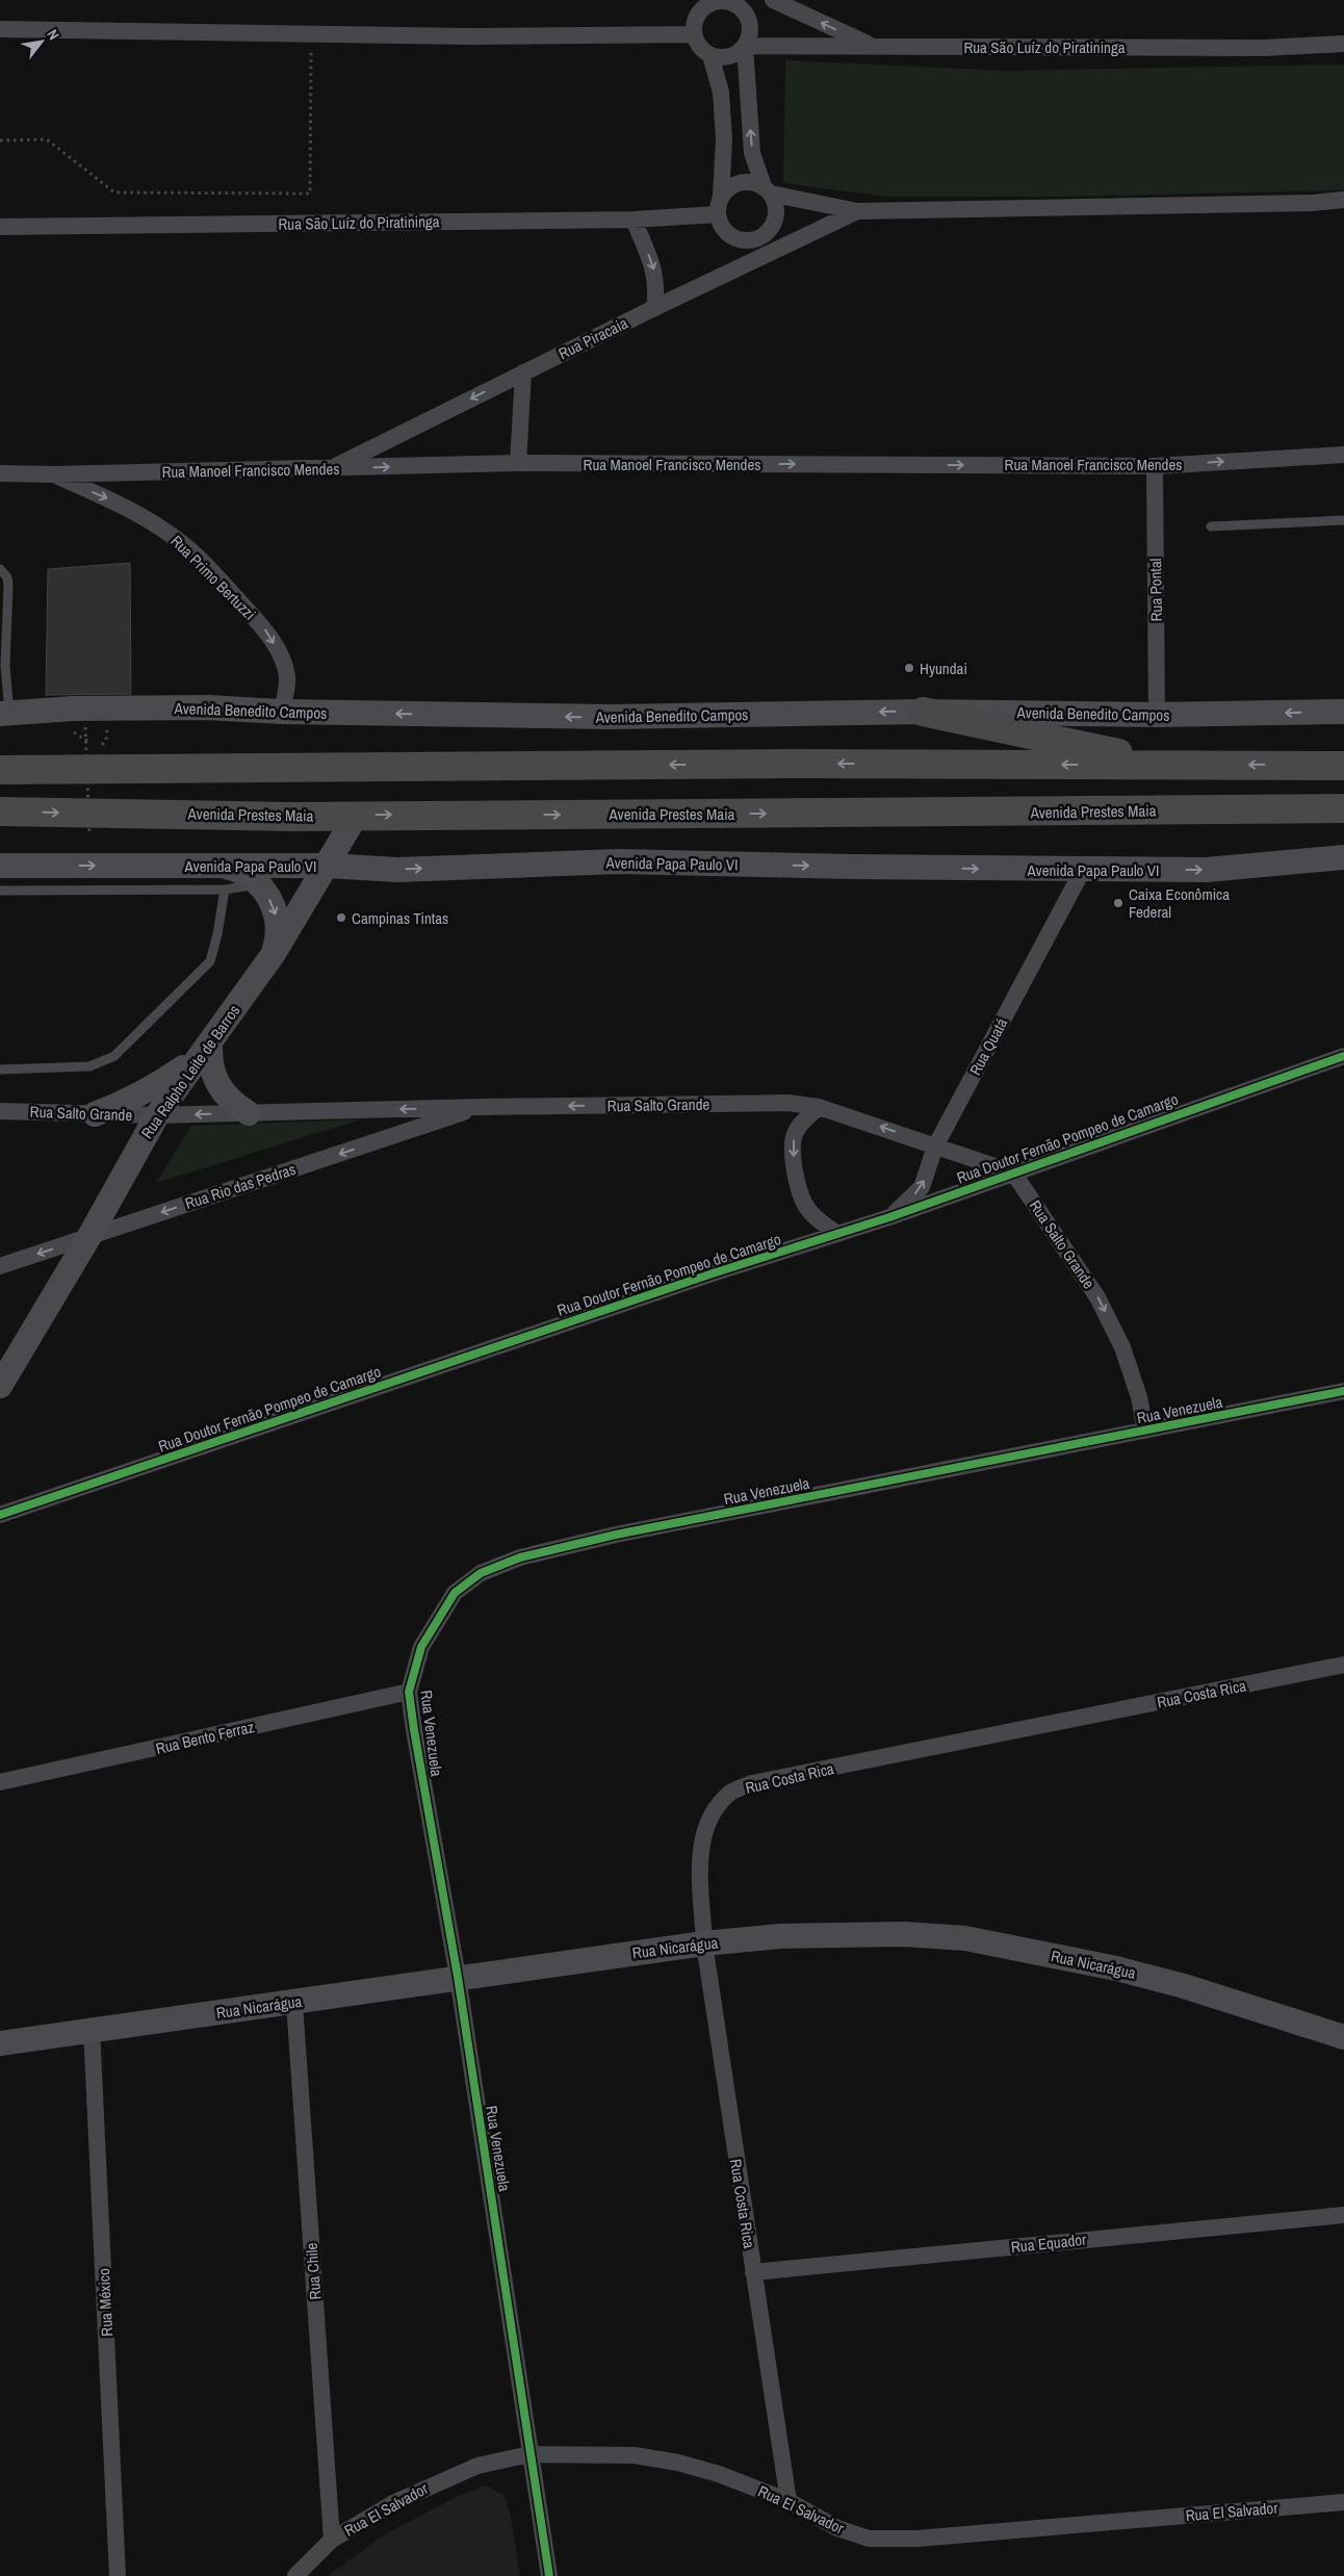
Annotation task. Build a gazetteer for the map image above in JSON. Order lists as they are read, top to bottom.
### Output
{
  "streets": {
    "highway": ["Avenida Prestes Maia"],
    "street": [
      "Rua São Luíz do Piratininga",
      "Rua Piracaia",
      "Rua Manoel Francisco Mendes",
      "Rua Primo Bertuzzi",
      "Rua Pontal",
      "Avenida Benedito Campos",
      "Avenida Papa Paulo VI",
      "Rua Quatá",
      "Rua Ralpho Leite de Barros",
      "Rua Salto Grande",
      "Rua Doutor Fernão Pompeo de Camargo",
      "Rua Rio das Pedras",
      "Rua Venezuela",
      "Rua Costa Rica",
      "Rua Bento Ferraz",
      "Rua Nicarágua",
      "Rua Equador",
      "Rua Chile",
      "Rua México",
      "Rua El Salvador"
    ]
  },
  "crossings": [
    ["Rua Piracaia", "Rua Manoel Francisco Mendes"],
    ["Rua Manoel Francisco Mendes", "Rua Primo Bertuzzi"],
    ["Rua Manoel Francisco Mendes", "Rua Pontal"],
    ["Rua Primo Bertuzzi", "Avenida Benedito Campos"],
    ["Rua Pontal", "Avenida Benedito Campos"],
    ["Avenida Prestes Maia", "Rua Ralpho Leite de Barros"],
    ["Avenida Papa Paulo VI", "Rua Quatá"],
    ["Avenida Papa Paulo VI", "Rua Ralpho Leite de Barros"],
    ["Rua Quatá", "Rua Salto Grande"],
    ["Rua Quatá", "Rua Doutor Fernão Pompeo de Camargo"],
    ["Rua Ralpho Leite de Barros", "Rua Salto Grande"],
    ["Rua Ralpho Leite de Barros", "Rua Rio das Pedras"],
    ["Rua Salto Grande", "Rua Doutor Fernão Pompeo de Camargo"],
    ["Rua Salto Grande", "Rua Rio das Pedras"],
    ["Rua Salto Grande", "Rua Venezuela"],
    ["Rua Venezuela", "Rua Bento Ferraz"],
    ["Rua Venezuela", "Rua Nicarágua"],
    ["Rua Venezuela", "Rua El Salvador"],
    ["Rua Costa Rica", "Rua Nicarágua"],
    ["Rua Costa Rica", "Rua Equador"],
    ["Rua Costa Rica", "Rua El Salvador"],
    ["Rua Nicarágua", "Rua Chile"],
    ["Rua Nicarágua", "Rua México"],
    ["Rua Chile", "Rua El Salvador"]
  ],
  "one_way": [
    "Rua Piracaia",
    "Rua Manoel Francisco Mendes",
    "Rua Primo Bertuzzi",
    "Avenida Benedito Campos",
    "Avenida Papa Paulo VI",
    "Rua Rio das Pedras"
  ],
  "places": ["Hyundai", "Caixa Econômica Federal", "Campinas Tintas"],
  "north": "top right"
}
